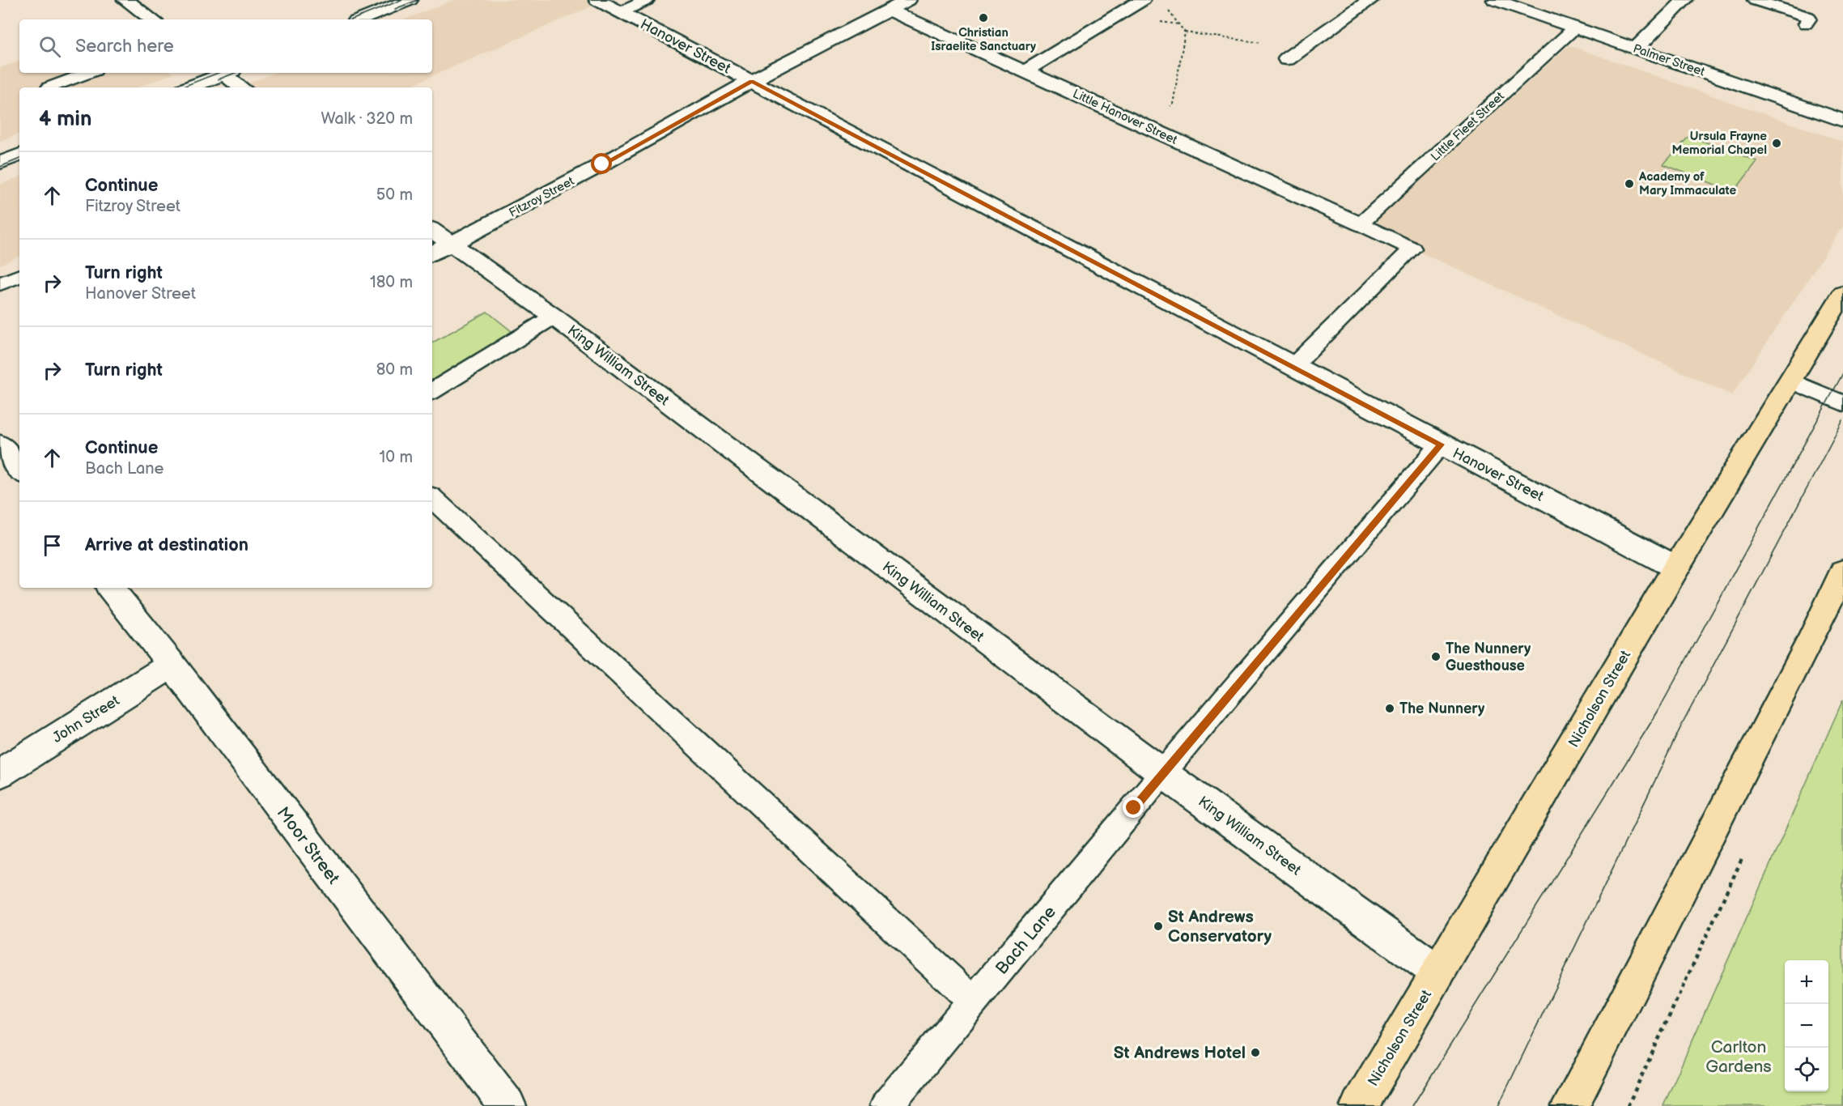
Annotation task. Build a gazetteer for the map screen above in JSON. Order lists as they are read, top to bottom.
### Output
{
  "streets": {
    "main road": ["Nicholson Street"],
    "street": [
      "Hanover Street",
      "Palmer Street",
      "Little Hanover Street",
      "Fitzroy Street",
      "King William Street",
      "John Street",
      "Moor Street"
    ],
    "lane": ["Little Fleet Street", "Bach Lane"]
  },
  "crossings": [
    ["Hanover Street", "Fitzroy Street"],
    ["Hanover Street", "Nicholson Street"],
    ["Hanover Street", "Bach Lane"],
    ["Palmer Street", "Little Fleet Street"],
    ["Little Hanover Street", "Little Fleet Street"],
    ["Little Hanover Street", "Fitzroy Street"],
    ["Fitzroy Street", "King William Street"],
    ["King William Street", "Nicholson Street"],
    ["King William Street", "Bach Lane"],
    ["John Street", "Moor Street"]
  ],
  "parks": ["Carlton Gardens"],
  "places": [
    "Christian Israelite Sanctuary",
    "Ursula Frayne Memorial Chapel",
    "Academy of Mary Immaculate",
    "The Nunnery Guesthouse",
    "The Nunnery",
    "St Andrews Conservatory",
    "St Andrews Hotel"
  ],
  "page": {
    "search": "Search here",
    "heading": ["4 min", "Walk · 320 m"],
    "list": [
      ["Continue", "Fitzroy Street", "50 m"],
      ["Turn right", "Hanover Street", "180 m"],
      ["Turn right", "80 m"],
      ["Continue", "Bach Lane", "10 m"],
      "Arrive at destination"
    ],
    "map_buttons": ["+", "−"]
  }
}
